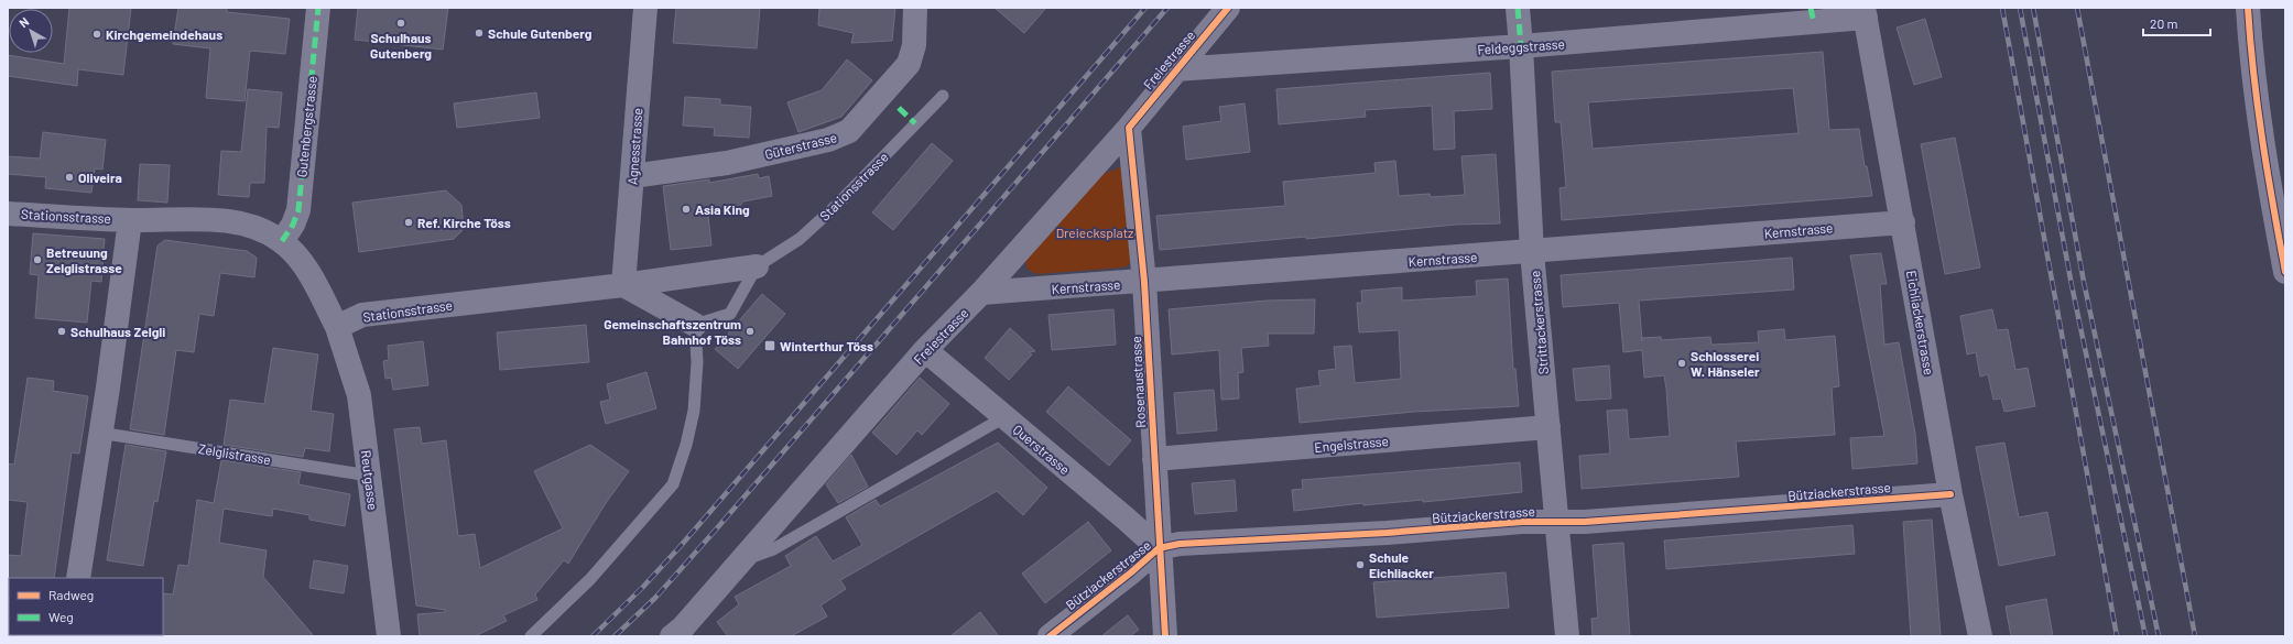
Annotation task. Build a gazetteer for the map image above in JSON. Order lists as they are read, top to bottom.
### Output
{
  "streets": {
    "street": [
      "Feldeggstrasse",
      "Freiestrasse",
      "Gutenbergstrasse",
      "Güterstrasse",
      "Agnesstrasse",
      "Stationsstrasse",
      "Kernstrasse",
      "Strittackerstrasse",
      "Eichliackerstrasse",
      "Rosenaustrasse",
      "Engelstrasse",
      "Querstrasse",
      "Reutgasse",
      "Bütziackerstrasse"
    ],
    "lane": ["Zelglistrasse"]
  },
  "crossings": [
    ["Feldeggstrasse", "Freiestrasse"],
    ["Feldeggstrasse", "Strittackerstrasse"],
    ["Feldeggstrasse", "Eichliackerstrasse"],
    ["Freiestrasse", "Kernstrasse"],
    ["Freiestrasse", "Rosenaustrasse"],
    ["Freiestrasse", "Querstrasse"],
    ["Gutenbergstrasse", "Stationsstrasse"],
    ["Güterstrasse", "Agnesstrasse"],
    ["Agnesstrasse", "Stationsstrasse"],
    ["Stationsstrasse", "Reutgasse"],
    ["Kernstrasse", "Strittackerstrasse"],
    ["Kernstrasse", "Eichliackerstrasse"],
    ["Kernstrasse", "Rosenaustrasse"],
    ["Strittackerstrasse", "Engelstrasse"],
    ["Strittackerstrasse", "Bütziackerstrasse"],
    ["Eichliackerstrasse", "Bütziackerstrasse"],
    ["Rosenaustrasse", "Engelstrasse"],
    ["Rosenaustrasse", "Querstrasse"],
    ["Rosenaustrasse", "Bütziackerstrasse"],
    ["Querstrasse", "Bütziackerstrasse"],
    ["Zelglistrasse", "Reutgasse"]
  ],
  "parks": ["Dreiecksplatz"],
  "places": {
    "other": [
      "Schulhaus Gutenberg",
      "Schule Gutenberg",
      "Kirchgemeindehaus",
      "Oliveira",
      "Asia King",
      "Ref. Kirche Töss",
      "Betreuung Zelglistrasse",
      "Schulhaus Zelgli",
      "Gemeinschaftszentrum Bahnhof Töss",
      "Schlosserei W. Hänseler",
      "Schule Eichliacker"
    ],
    "transit": ["Winterthur Töss"]
  },
  "legend": ["Radweg", "Weg"],
  "scale_bar": "20 m",
  "north": "top left"
}
